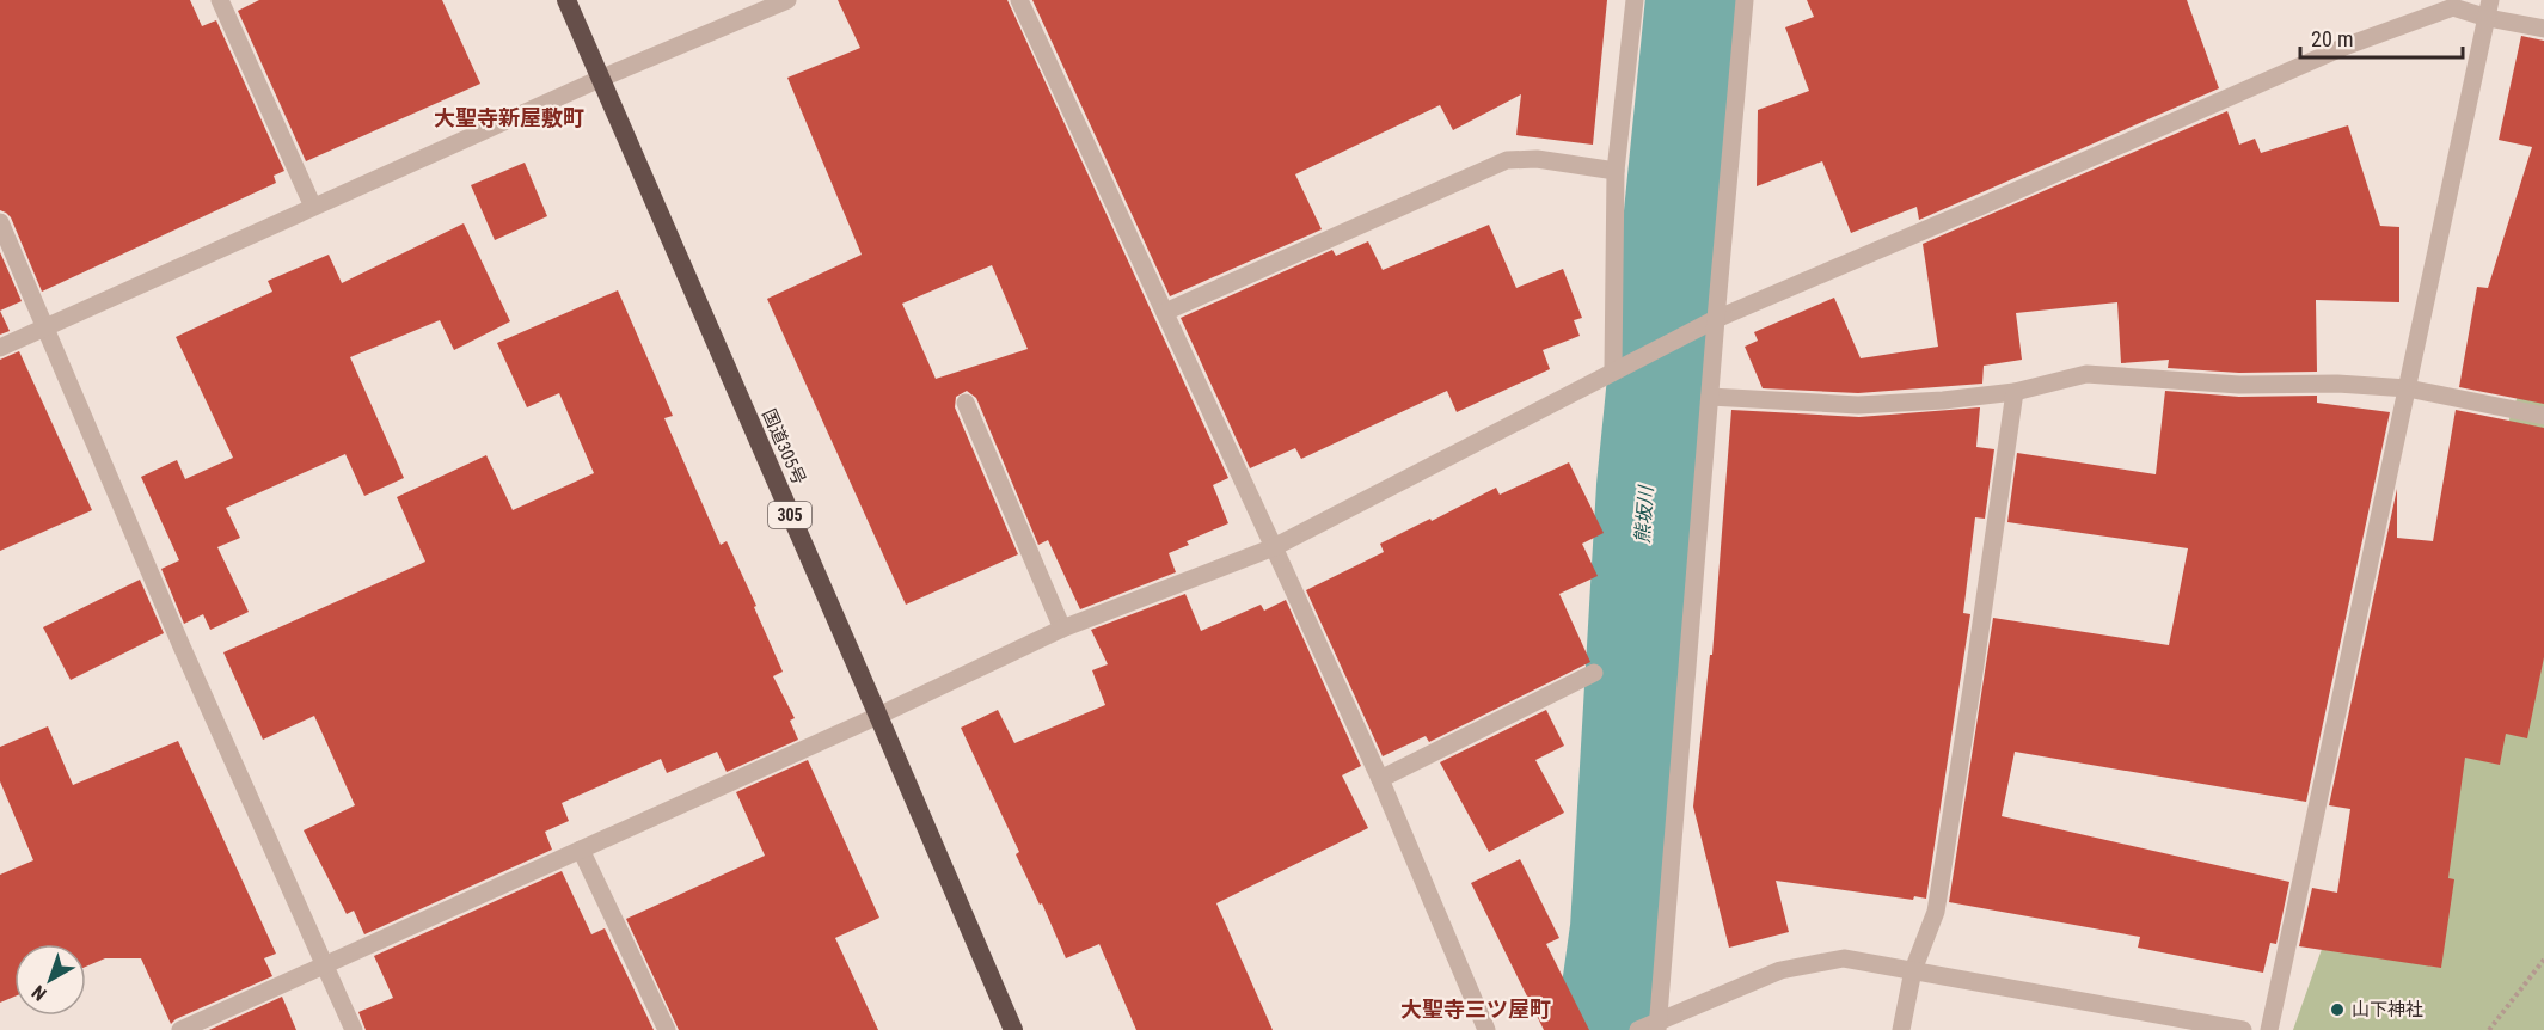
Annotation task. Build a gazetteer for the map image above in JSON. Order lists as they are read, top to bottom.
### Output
{
  "streets": {
    "highway": ["国道305号", "305"]
  },
  "districts": ["大聖寺新屋敷町", "大聖寺三ツ屋町"],
  "water": ["熊坂川"],
  "places": ["山下神社"],
  "scale_bar": "20 m",
  "north": "bottom left"
}
